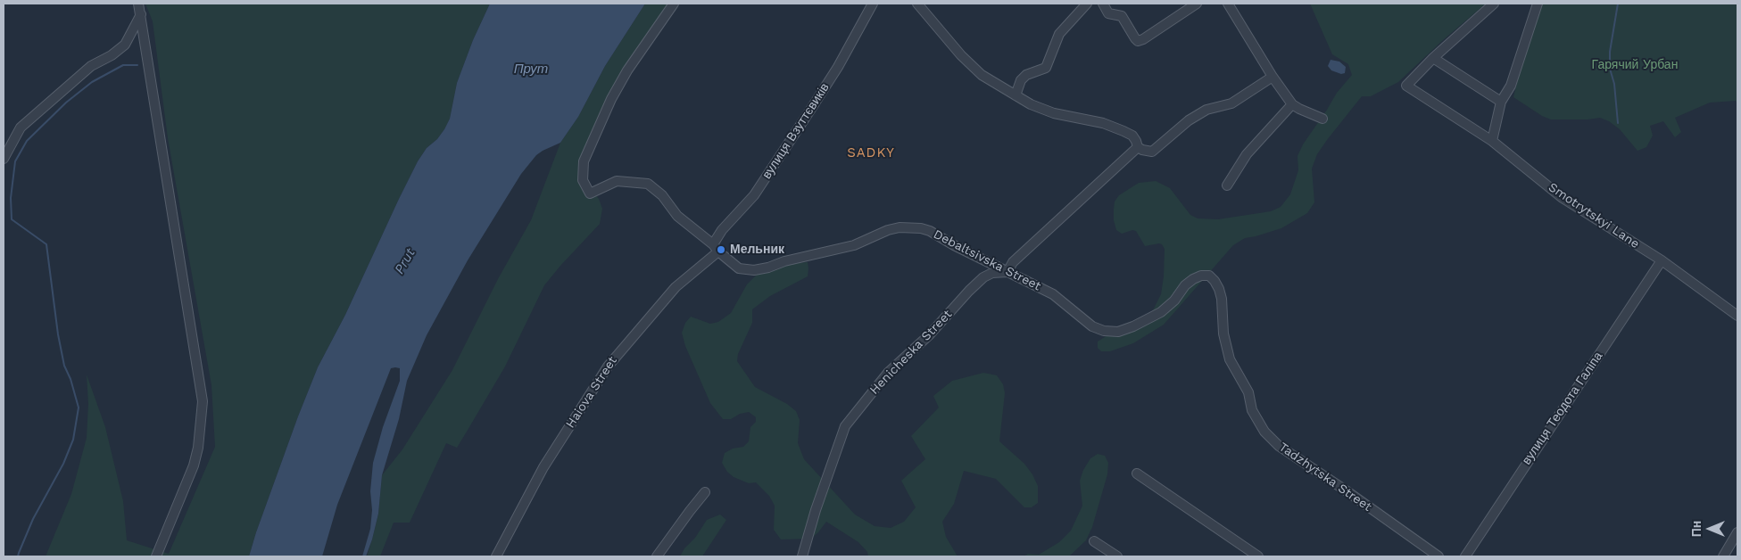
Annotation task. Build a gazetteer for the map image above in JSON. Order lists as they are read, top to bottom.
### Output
{
  "streets": {
    "street": [
      "вулиця Взуттєвиків",
      "Smotrytskyi Lane",
      "Debaltsivska Street",
      "Henicheska Street",
      "Haiova Street",
      "вулиця Теодота Галіпа",
      "Tadzhytska Street"
    ]
  },
  "crossings": [
    ["вулиця Взуттєвиків", "Debaltsivska Street"],
    ["вулиця Взуттєвиків", "Haiova Street"],
    ["Smotrytskyi Lane", "вулиця Теодота Галіпа"],
    ["Debaltsivska Street", "Henicheska Street"],
    ["Debaltsivska Street", "Haiova Street"],
    ["Debaltsivska Street", "Tadzhytska Street"]
  ],
  "districts": ["SADKY"],
  "water": ["Прут", "Prut"],
  "parks": ["Гарячий Урбан"],
  "places": ["Мельник"],
  "north": "left"
}
